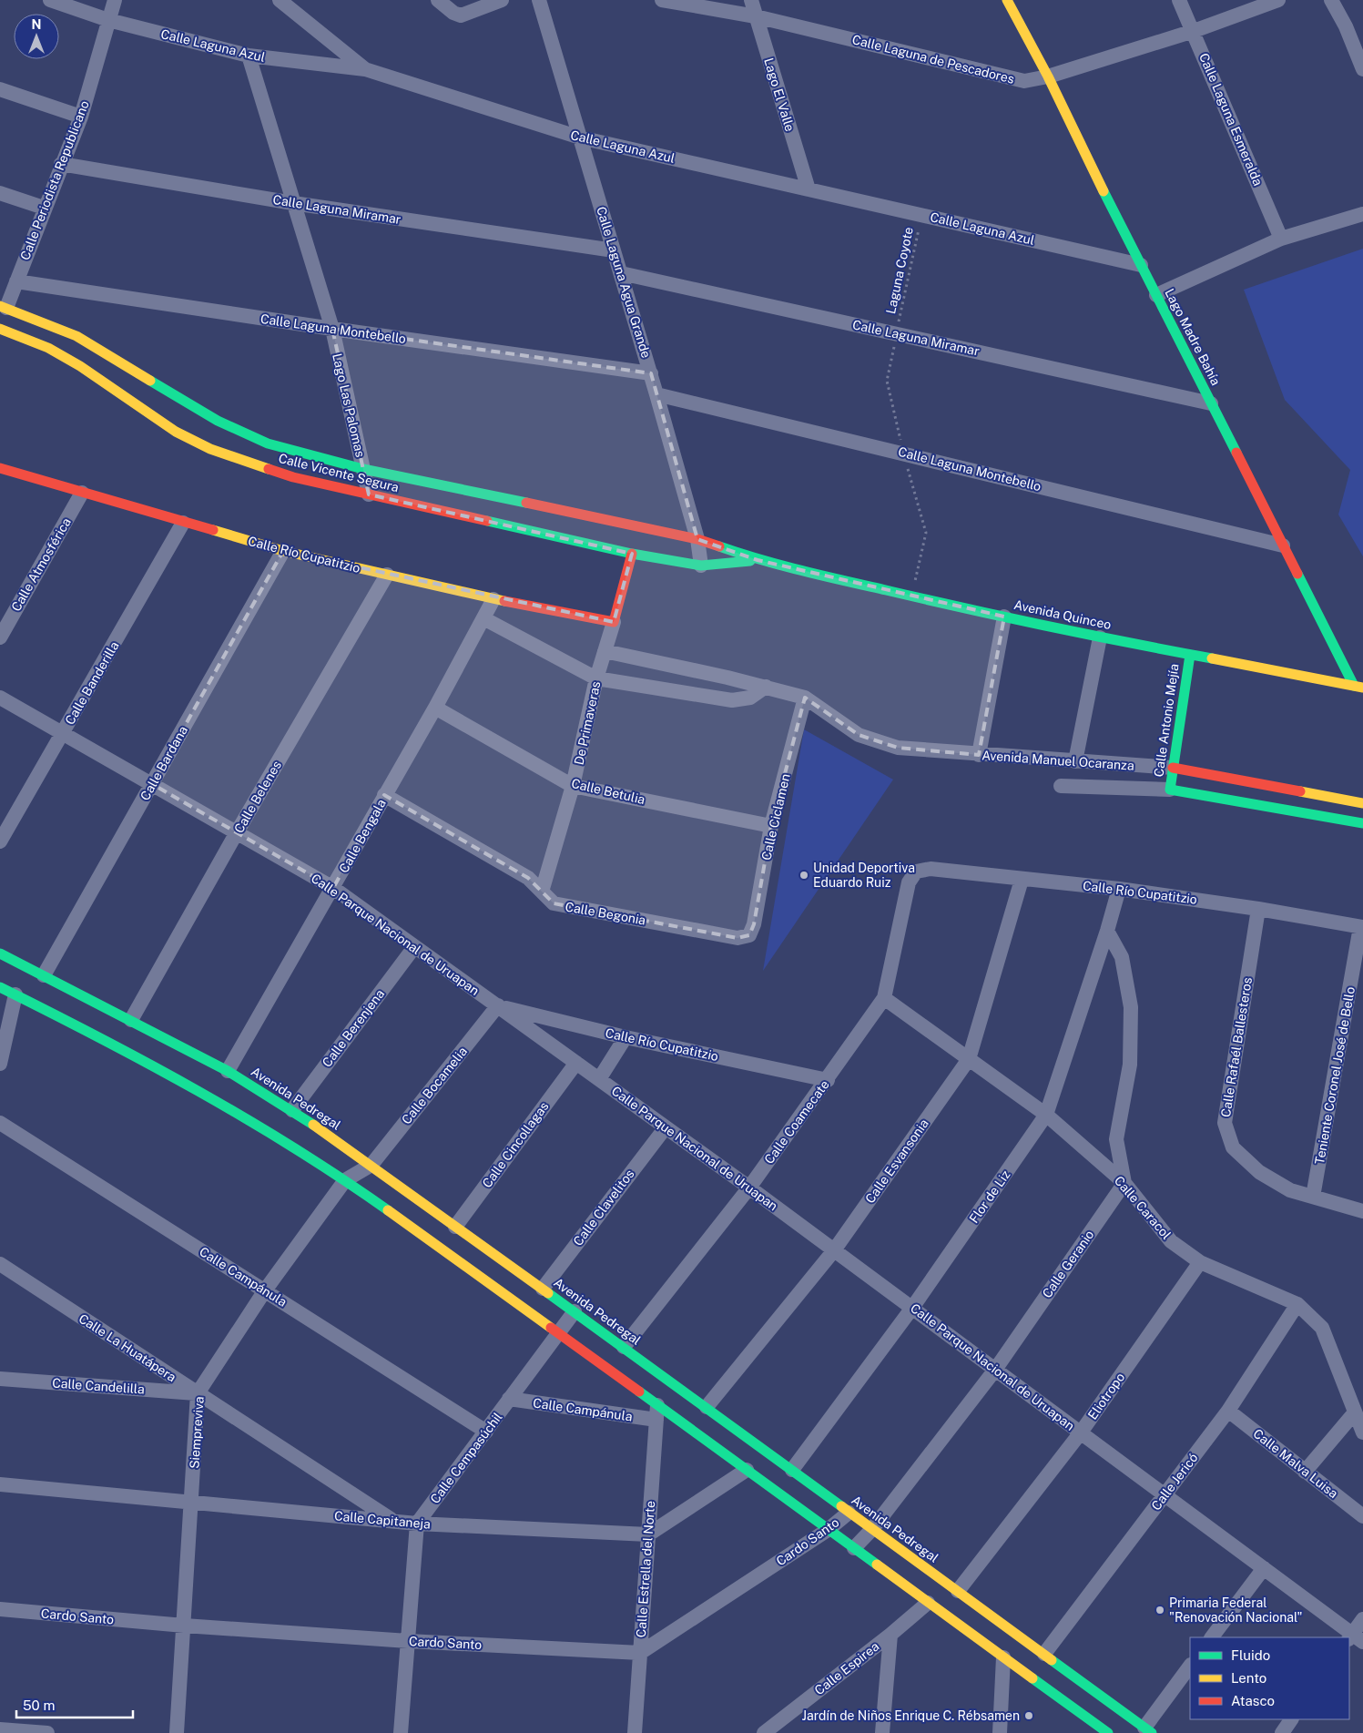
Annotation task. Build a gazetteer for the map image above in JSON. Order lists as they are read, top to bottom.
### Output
{
  "streets": {
    "street": [
      "Calle Laguna Azul",
      "Calle Laguna de Pescadores",
      "Lago El Valle",
      "Calle Laguna Esmeralda",
      "Calle Periodista Republicano",
      "Calle Laguna Miramar",
      "Calle Laguna Agua Grande",
      "Calle Laguna Montebello",
      "Lago Madre Bahía",
      "Lago Las Palomas",
      "Calle Vicente Segura",
      "Calle Río Cupatitzio",
      "Calle Atmosférica",
      "Avenida Quinceo",
      "Calle Banderilla",
      "Calle Antonio Mejía",
      "De Primaveras",
      "Avenida Manuel Ocaranza",
      "Calle Bardana",
      "Calle Betulia",
      "Calle Belenes",
      "Calle Ciclamen",
      "Calle Bengala",
      "Calle Begonia",
      "Calle Parque Nacional de Uruapan",
      "Calle Berenjena",
      "Calle Rafaél Ballesteros",
      "Teniente Coronel José de Bello",
      "Calle Bocamelia",
      "Avenida Pedregal",
      "Calle Coamecate",
      "Calle Cincollagas",
      "Calle Esvansonia",
      "Flor de Liz",
      "Calle Clavelitos",
      "Calle Caracol",
      "Calle Geranio",
      "Calle Campánula",
      "Calle La Huatápera",
      "Calle Candelilla",
      "Eliotropo",
      "Siempreviva",
      "Calle Cempasúchil",
      "Calle Malva Luisa",
      "Calle Jericó",
      "Calle Capitaneja",
      "Cardo Santo",
      "Calle Estrella del Norte",
      "Calle Espirea"
    ],
    "path": ["Laguna Coyote"]
  },
  "crossings": [
    ["Calle Laguna Azul", "Lago El Valle"],
    ["Calle Laguna Azul", "Calle Periodista Republicano"],
    ["Calle Laguna Azul", "Laguna Coyote"],
    ["Calle Laguna Azul", "Calle Laguna Agua Grande"],
    ["Calle Laguna Azul", "Lago Madre Bahía"],
    ["Calle Laguna Azul", "Lago Las Palomas"],
    ["Calle Laguna de Pescadores", "Lago El Valle"],
    ["Calle Laguna de Pescadores", "Calle Laguna Esmeralda"],
    ["Calle Laguna de Pescadores", "Lago Madre Bahía"],
    ["Calle Periodista Republicano", "Calle Laguna Miramar"],
    ["Calle Periodista Republicano", "Calle Laguna Montebello"],
    ["Calle Periodista Republicano", "Calle Vicente Segura"],
    ["Calle Laguna Miramar", "Laguna Coyote"],
    ["Calle Laguna Miramar", "Calle Laguna Agua Grande"],
    ["Calle Laguna Miramar", "Lago Madre Bahía"],
    ["Calle Laguna Miramar", "Lago Las Palomas"],
    ["Laguna Coyote", "Calle Laguna Montebello"],
    ["Laguna Coyote", "Avenida Quinceo"],
    ["Calle Laguna Agua Grande", "Calle Laguna Montebello"],
    ["Calle Laguna Agua Grande", "Calle Vicente Segura"],
    ["Calle Laguna Agua Grande", "Avenida Quinceo"],
    ["Calle Laguna Montebello", "Lago Madre Bahía"],
    ["Calle Laguna Montebello", "Lago Las Palomas"],
    ["Lago Madre Bahía", "Avenida Quinceo"],
    ["Lago Las Palomas", "Calle Vicente Segura"],
    ["Calle Vicente Segura", "Avenida Quinceo"],
    ["Calle Vicente Segura", "De Primaveras"],
    ["Calle Río Cupatitzio", "Calle Atmosférica"],
    ["Calle Río Cupatitzio", "Calle Banderilla"],
    ["Calle Río Cupatitzio", "De Primaveras"],
    ["Calle Río Cupatitzio", "Calle Bardana"],
    ["Calle Río Cupatitzio", "Calle Belenes"],
    ["Calle Río Cupatitzio", "Calle Bengala"],
    ["Calle Río Cupatitzio", "Calle Parque Nacional de Uruapan"],
    ["Calle Río Cupatitzio", "Calle Rafaél Ballesteros"],
    ["Calle Río Cupatitzio", "Teniente Coronel José de Bello"],
    ["Calle Río Cupatitzio", "Calle Bocamelia"],
    ["Calle Río Cupatitzio", "Calle Coamecate"],
    ["Calle Río Cupatitzio", "Calle Esvansonia"],
    ["Calle Río Cupatitzio", "Flor de Liz"],
    ["Avenida Quinceo", "Calle Antonio Mejía"],
    ["Calle Banderilla", "Calle Parque Nacional de Uruapan"],
    ["Calle Antonio Mejía", "Avenida Manuel Ocaranza"],
    ["De Primaveras", "Avenida Manuel Ocaranza"],
    ["De Primaveras", "Calle Betulia"],
    ["De Primaveras", "Calle Begonia"],
    ["Avenida Manuel Ocaranza", "Calle Ciclamen"],
    ["Calle Bardana", "Calle Parque Nacional de Uruapan"],
    ["Calle Bardana", "Avenida Pedregal"],
    ["Calle Betulia", "Calle Ciclamen"],
    ["Calle Betulia", "Calle Bengala"],
    ["Calle Belenes", "Calle Parque Nacional de Uruapan"],
    ["Calle Belenes", "Avenida Pedregal"],
    ["Calle Ciclamen", "Calle Begonia"],
    ["Calle Bengala", "Calle Begonia"],
    ["Calle Bengala", "Calle Parque Nacional de Uruapan"],
    ["Calle Bengala", "Avenida Pedregal"],
    ["Calle Parque Nacional de Uruapan", "Calle Berenjena"],
    ["Calle Parque Nacional de Uruapan", "Calle Bocamelia"],
    ["Calle Parque Nacional de Uruapan", "Calle Coamecate"],
    ["Calle Parque Nacional de Uruapan", "Calle Cincollagas"],
    ["Calle Parque Nacional de Uruapan", "Calle Esvansonia"],
    ["Calle Parque Nacional de Uruapan", "Flor de Liz"],
    ["Calle Parque Nacional de Uruapan", "Calle Clavelitos"],
    ["Calle Parque Nacional de Uruapan", "Calle Geranio"],
    ["Calle Parque Nacional de Uruapan", "Eliotropo"],
    ["Calle Parque Nacional de Uruapan", "Calle Jericó"],
    ["Calle Berenjena", "Avenida Pedregal"],
    ["Calle Rafaél Ballesteros", "Teniente Coronel José de Bello"],
    ["Calle Bocamelia", "Avenida Pedregal"],
    ["Calle Bocamelia", "Siempreviva"],
    ["Avenida Pedregal", "Calle Coamecate"],
    ["Avenida Pedregal", "Calle Cincollagas"],
    ["Avenida Pedregal", "Calle Esvansonia"],
    ["Avenida Pedregal", "Flor de Liz"],
    ["Avenida Pedregal", "Calle Clavelitos"],
    ["Avenida Pedregal", "Calle Geranio"],
    ["Avenida Pedregal", "Eliotropo"],
    ["Avenida Pedregal", "Siempreviva"],
    ["Avenida Pedregal", "Calle Cempasúchil"],
    ["Avenida Pedregal", "Calle Jericó"],
    ["Avenida Pedregal", "Cardo Santo"],
    ["Calle Coamecate", "Calle Caracol"],
    ["Calle Esvansonia", "Calle Caracol"],
    ["Flor de Liz", "Calle Caracol"],
    ["Calle Caracol", "Calle Geranio"],
    ["Calle Caracol", "Eliotropo"],
    ["Calle Caracol", "Calle Jericó"],
    ["Calle Campánula", "Siempreviva"],
    ["Calle Campánula", "Calle Cempasúchil"],
    ["Calle Campánula", "Calle Estrella del Norte"],
    ["Calle La Huatápera", "Calle Candelilla"],
    ["Calle La Huatápera", "Siempreviva"],
    ["Calle La Huatápera", "Calle Capitaneja"],
    ["Calle Candelilla", "Siempreviva"],
    ["Siempreviva", "Calle Capitaneja"],
    ["Siempreviva", "Cardo Santo"],
    ["Calle Cempasúchil", "Calle Capitaneja"],
    ["Calle Malva Luisa", "Calle Jericó"],
    ["Calle Capitaneja", "Calle Estrella del Norte"],
    ["Cardo Santo", "Calle Estrella del Norte"]
  ],
  "places": ["Unidad Deportiva Eduardo Ruiz", "Primaria Federal \"Renovación Nacional\"", "Jardín de Niños Enrique C. Rébsamen"],
  "legend": ["Fluido", "Lento", "Atasco"],
  "scale_bar": "50 m",
  "north": "top"
}
